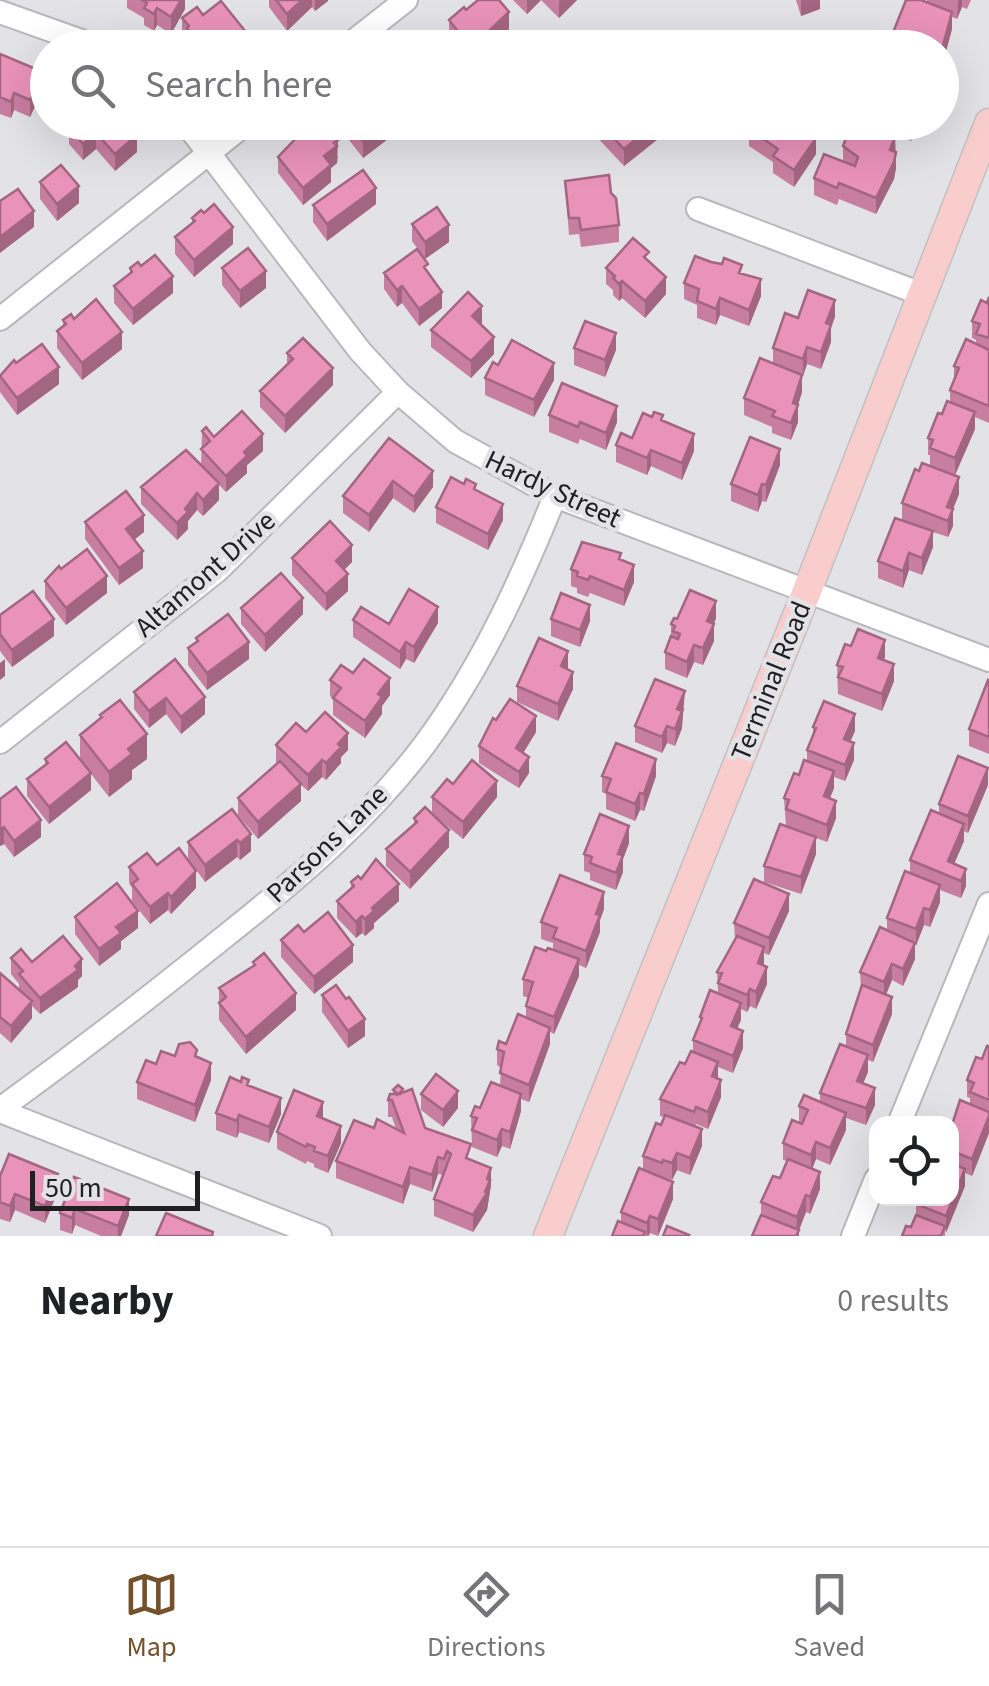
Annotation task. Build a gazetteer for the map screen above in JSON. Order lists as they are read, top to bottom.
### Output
{
  "streets": {
    "main road": ["Terminal Road"],
    "street": ["Hardy Street", "Altamont Drive", "Parsons Lane"]
  },
  "crossings": [
    ["Hardy Street", "Altamont Drive"],
    ["Hardy Street", "Terminal Road"],
    ["Hardy Street", "Parsons Lane"]
  ],
  "scale_bar": "50 m",
  "page": {
    "search": "Search here",
    "scale": "50 m",
    "heading": ["Nearby", "0 results"],
    "nav": ["Map", "Directions", "Saved"]
  }
}
